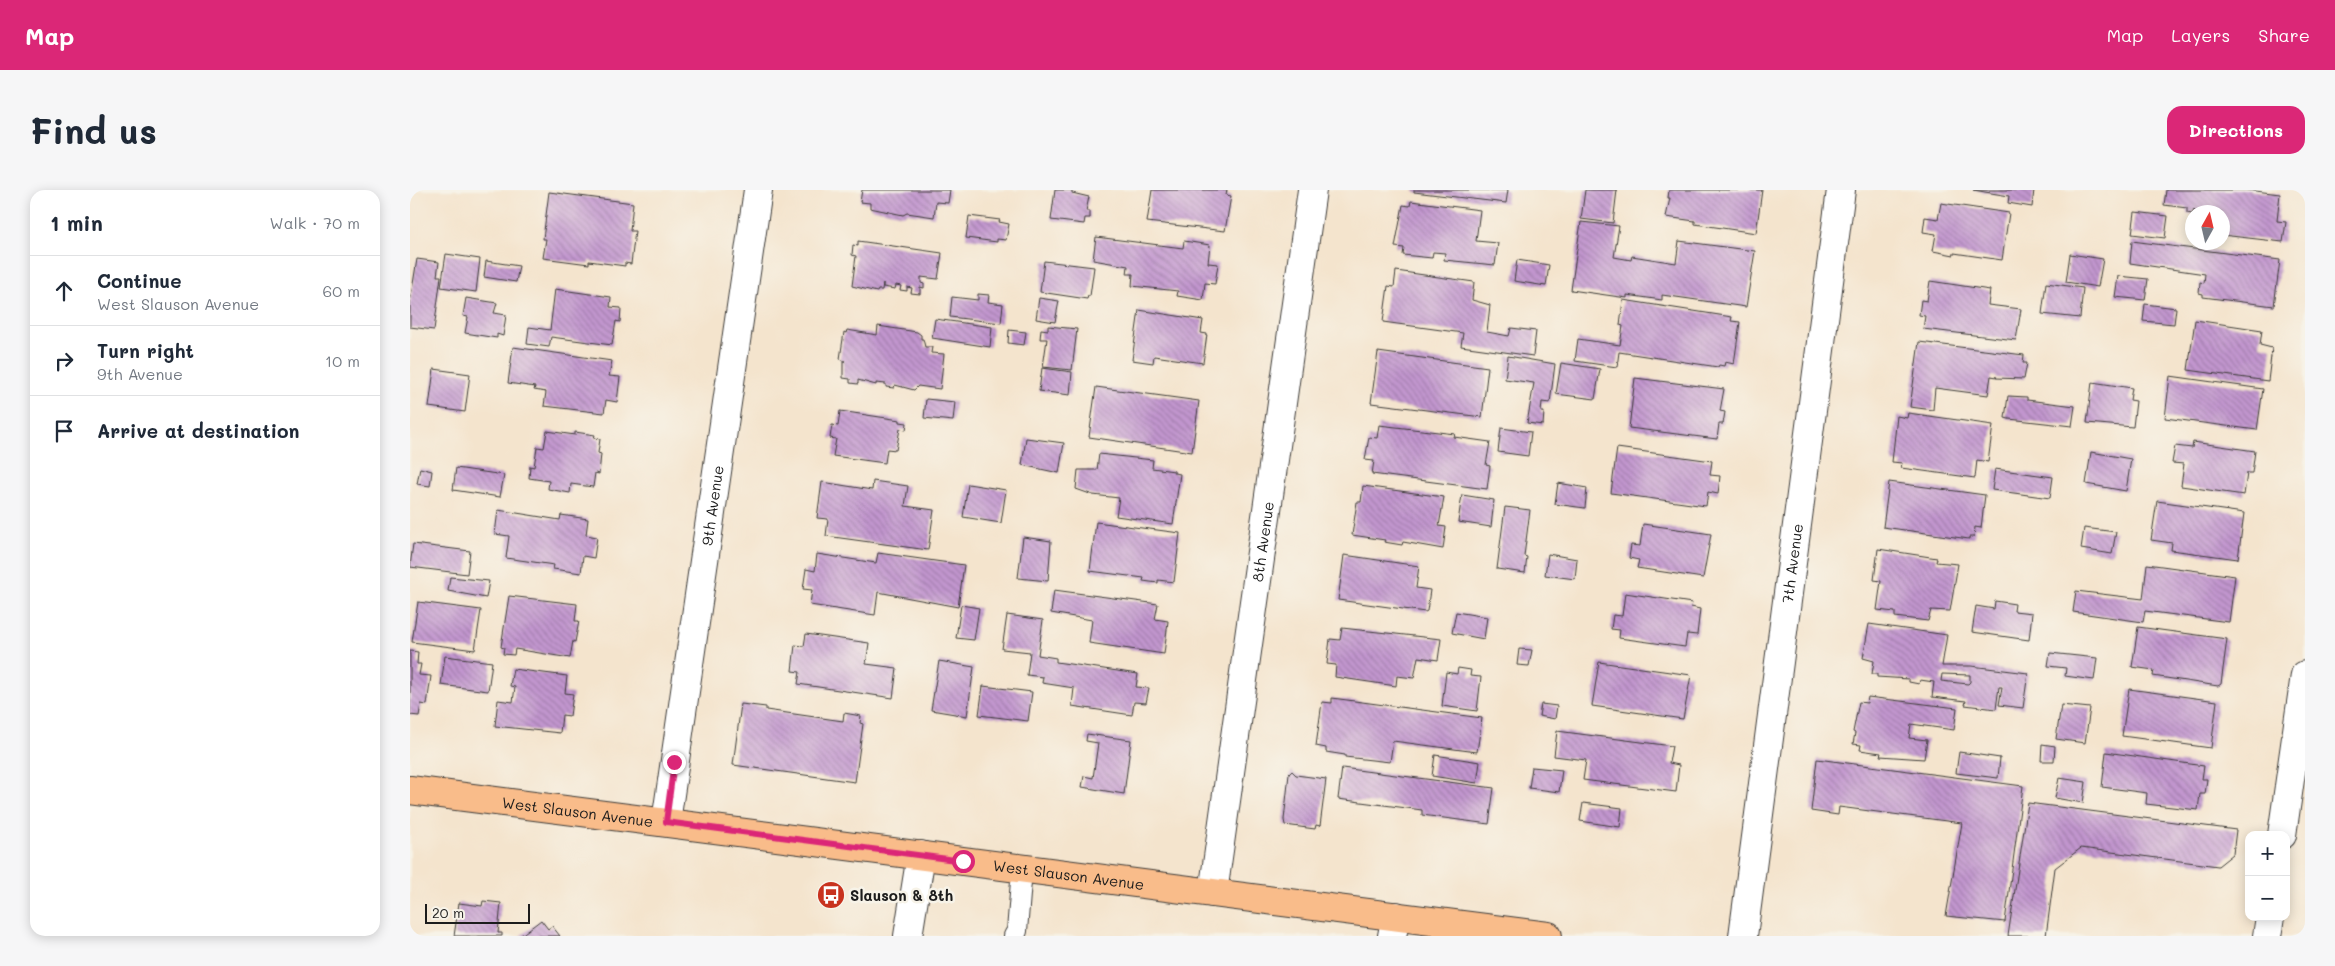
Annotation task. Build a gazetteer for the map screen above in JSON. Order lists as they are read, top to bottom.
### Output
{
  "streets": {
    "main road": ["West Slauson Avenue"],
    "street": ["9th Avenue", "8th Avenue", "7th Avenue"]
  },
  "crossings": [
    ["9th Avenue", "West Slauson Avenue"],
    ["8th Avenue", "West Slauson Avenue"]
  ],
  "places": {
    "bus stop": ["Slauson & 8th"]
  },
  "scale_bar": "20 m",
  "north": "top",
  "page": {
    "header": "Map",
    "nav": ["Map", "Layers", "Share"],
    "buttons": "Directions",
    "title": "Find us",
    "heading": ["1 min", "Walk · 70 m"],
    "list": [
      ["Continue", "West Slauson Avenue", "60 m"],
      ["Turn right", "9th Avenue", "10 m"],
      "Arrive at destination"
    ],
    "map_buttons": ["+", "−"],
    "scale": "20 m"
  }
}
